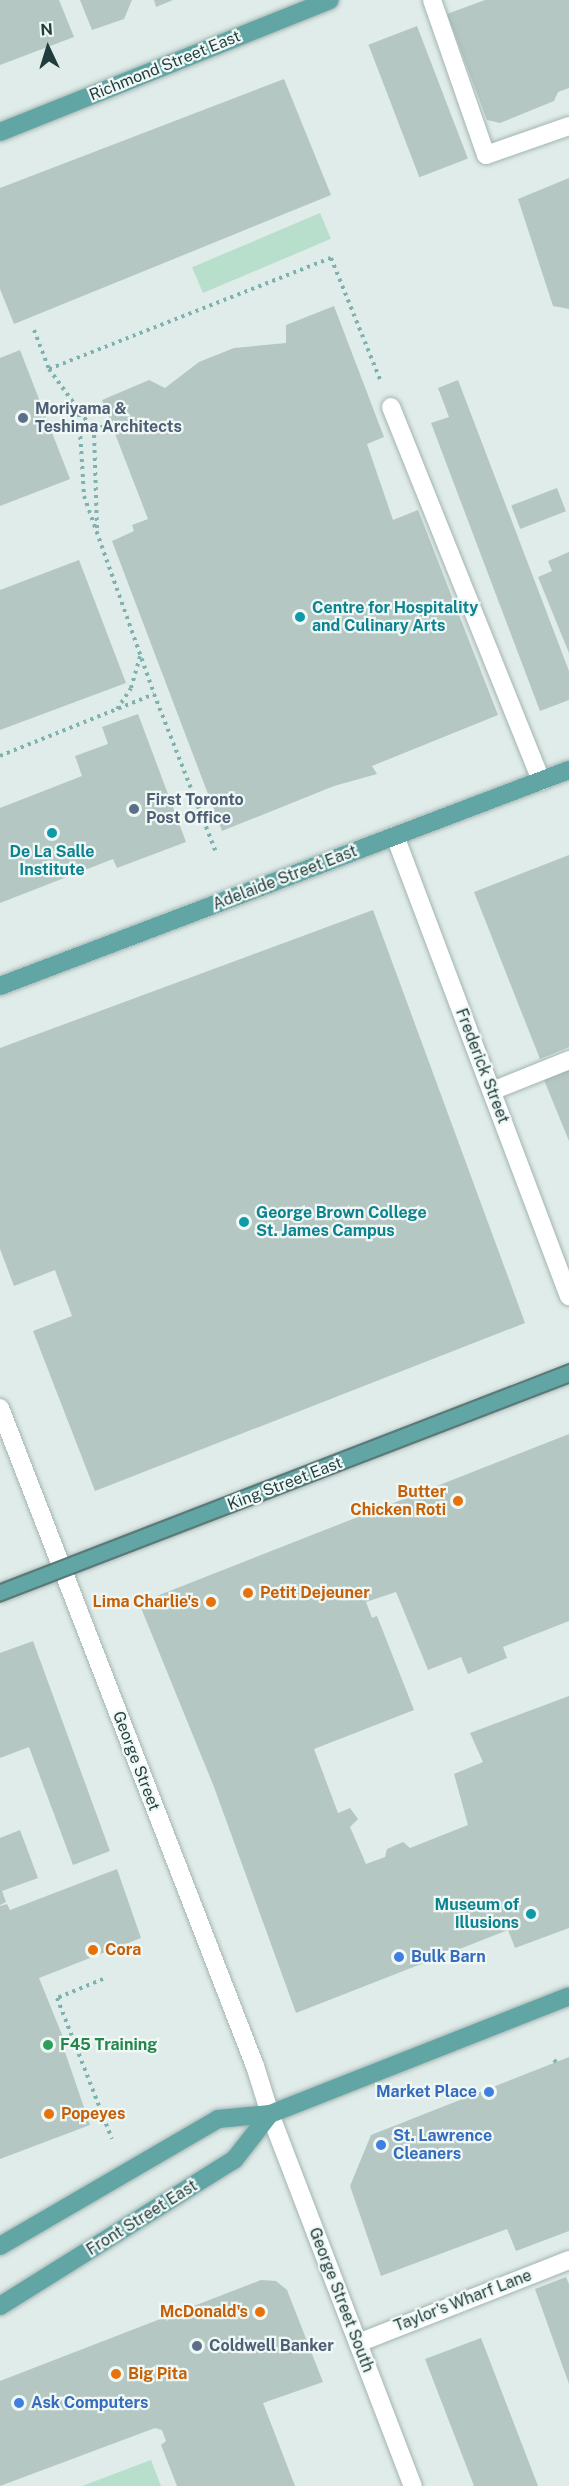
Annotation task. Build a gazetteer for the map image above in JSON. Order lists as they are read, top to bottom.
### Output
{
  "streets": {
    "main road": [
      "Richmond Street East",
      "Adelaide Street East",
      "King Street East",
      "Front Street East"
    ],
    "street": [
      "Frederick Street",
      "George Street",
      "George Street South",
      "Taylor's Wharf Lane"
    ]
  },
  "crossings": [
    ["Adelaide Street East", "Frederick Street"],
    ["King Street East", "George Street"],
    ["George Street", "Front Street East"],
    ["George Street", "George Street South"],
    ["Front Street East", "George Street South"],
    ["George Street South", "Taylor's Wharf Lane"]
  ],
  "places": [
    "Moriyama & Teshima Architects",
    "Centre for Hospitality and Culinary Arts",
    "First Toronto Post Office",
    "De La Salle Institute",
    "George Brown College St. James Campus",
    "Butter Chicken Roti",
    "Petit Dejeuner",
    "Lima Charlie's",
    "Museum of Illusions",
    "Cora",
    "Bulk Barn",
    "F45 Training",
    "Market Place",
    "Popeyes",
    "St. Lawrence Cleaners",
    "McDonald's",
    "Coldwell Banker",
    "Big Pita",
    "Ask Computers"
  ],
  "north": "top"
}
